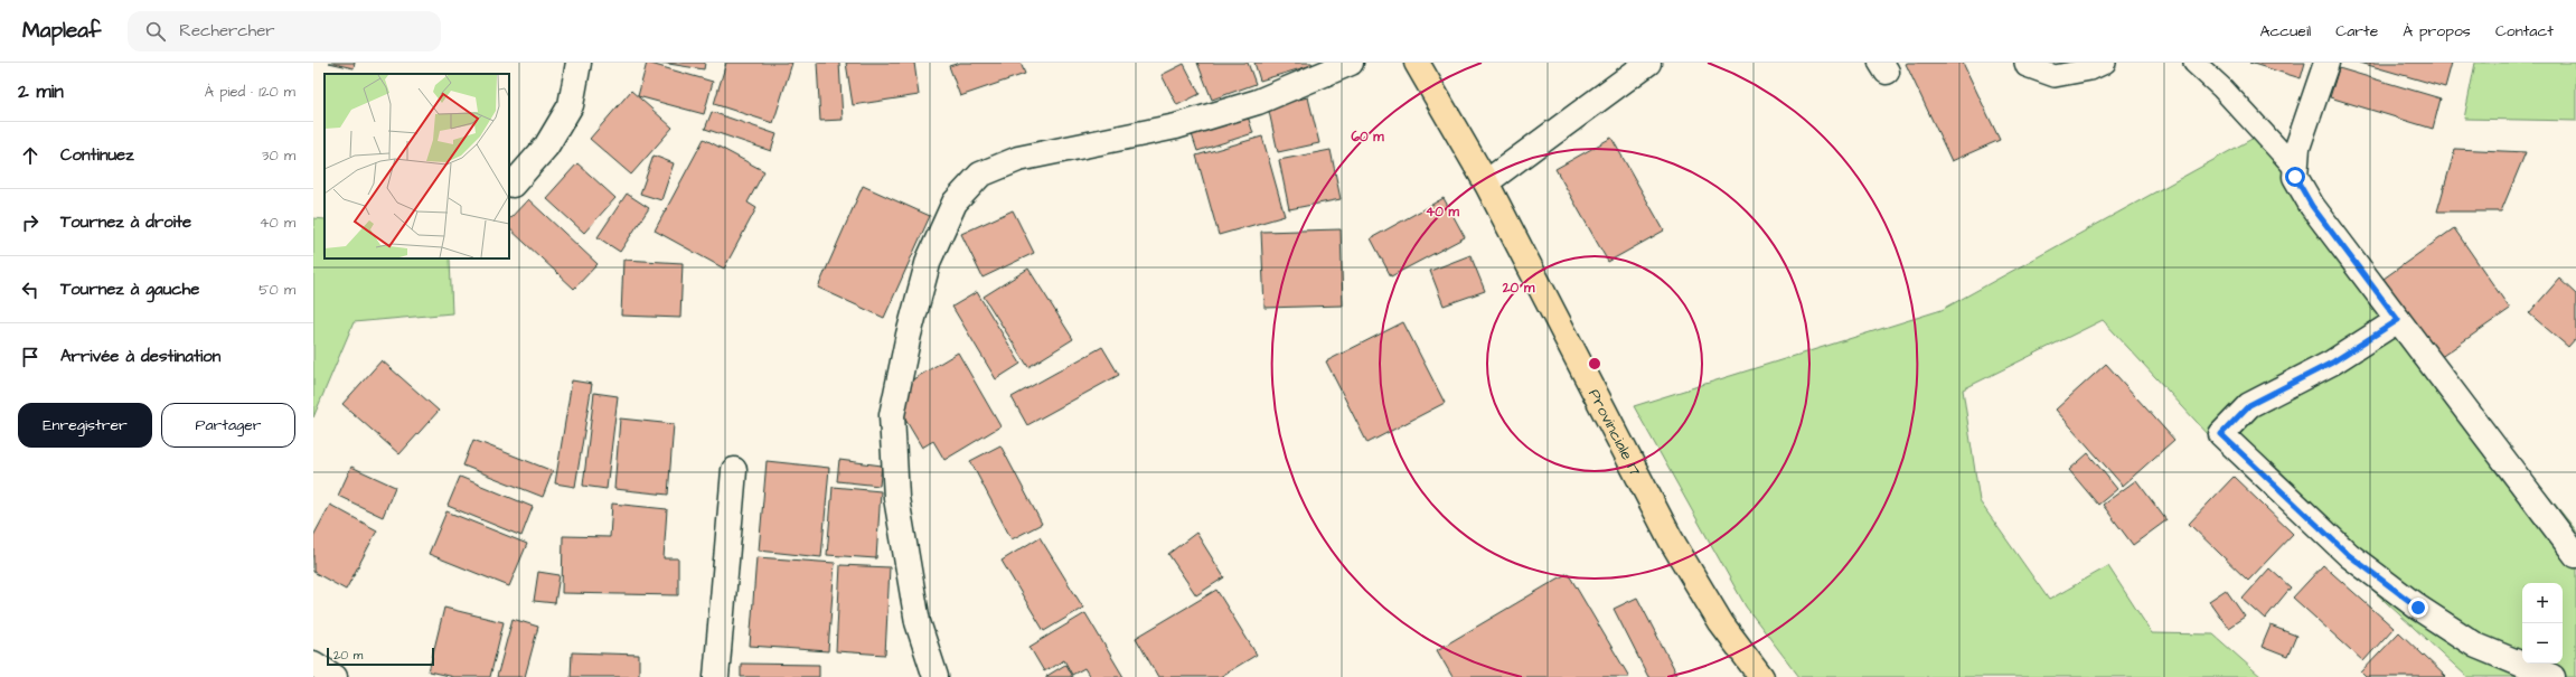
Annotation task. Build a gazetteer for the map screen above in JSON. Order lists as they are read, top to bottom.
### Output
{
  "streets": {
    "main road": ["Provinciale 17"]
  },
  "scale_bar": "20 m",
  "page": {
    "header": "Mapleaf",
    "search": "Rechercher",
    "nav": [
      "Accueil",
      "Carte",
      "À propos",
      "Contact"
    ],
    "heading": ["2 min", "À pied · 120 m"],
    "list": [
      ["Continuez", "30 m"],
      ["Tournez à droite", "40 m"],
      ["Tournez à gauche", "50 m"],
      "Arrivée à destination"
    ],
    "buttons": ["Enregistrer", "Partager"],
    "map_buttons": ["+", "−"],
    "scale": "20 m"
  },
  "rings": ["60 m", "40 m", "20 m"]
}
